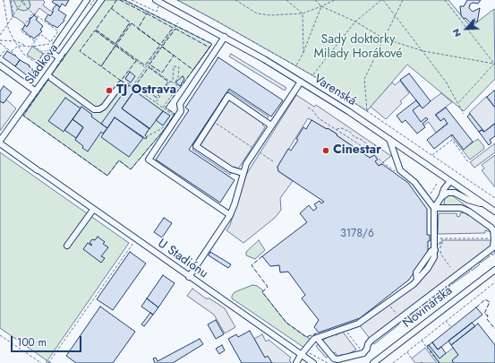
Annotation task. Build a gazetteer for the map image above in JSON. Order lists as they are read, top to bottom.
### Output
{
  "streets": {
    "street": [
      "Sládkova",
      "Varenská",
      "U Stadiónu",
      "Novinářská"
    ]
  },
  "crossings": [
    ["Sládkova", "U Stadiónu"]
  ],
  "parks": ["Sady doktorky Milady Horákové"],
  "places": ["TJ Ostrava", "Cinestar"],
  "house_numbers": ["3178/6"],
  "scale_bar": "100 m",
  "north": "bottom left"
}
